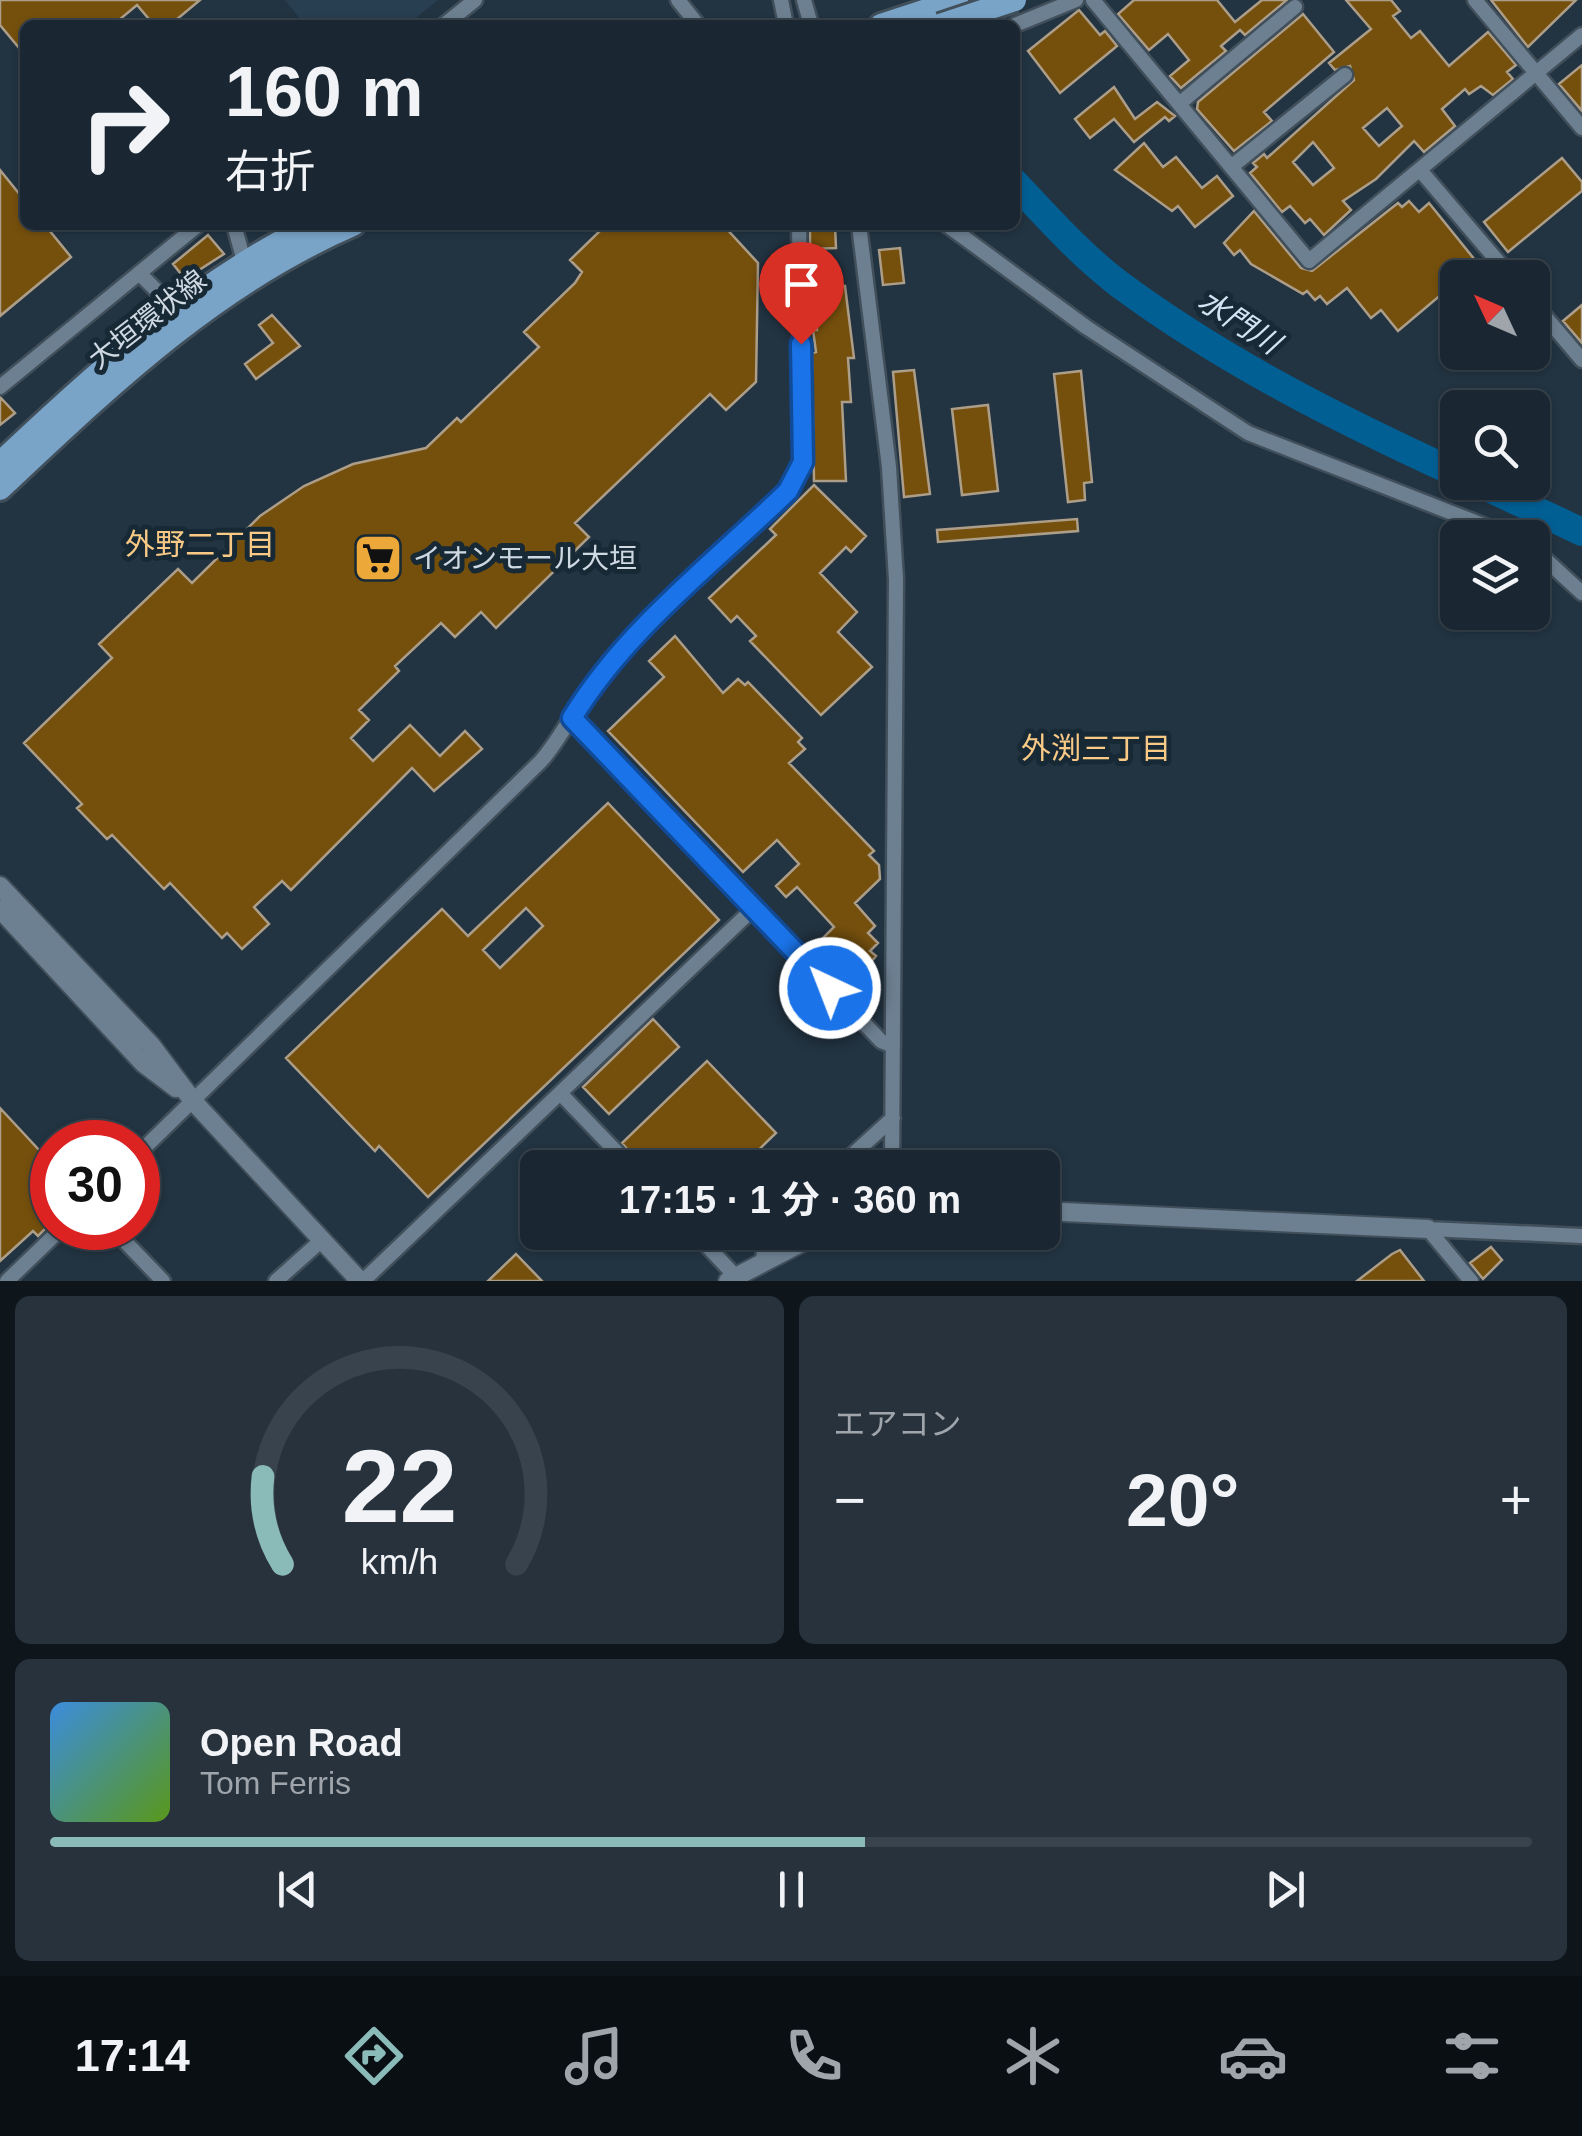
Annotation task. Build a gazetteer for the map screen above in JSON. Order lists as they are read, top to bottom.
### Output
{
  "streets": {
    "main road": ["大垣環状線"]
  },
  "districts": ["外野二丁目", "外渕三丁目"],
  "water": ["水門川"],
  "places": {
    "supermarket": ["イオンモール大垣"]
  },
  "north": "top left",
  "page": {
    "turn": ["160 m", "右折"],
    "limit": "30",
    "trip": "17:15 · 1 分 · 360 m",
    "tile": "エアコン",
    "heat": ["−", "20°", "+"],
    "song": ["Open Road", "Tom Ferris"],
    "tabs": "17:14",
    "gauge": ["22", "km/h"]
  }
}
